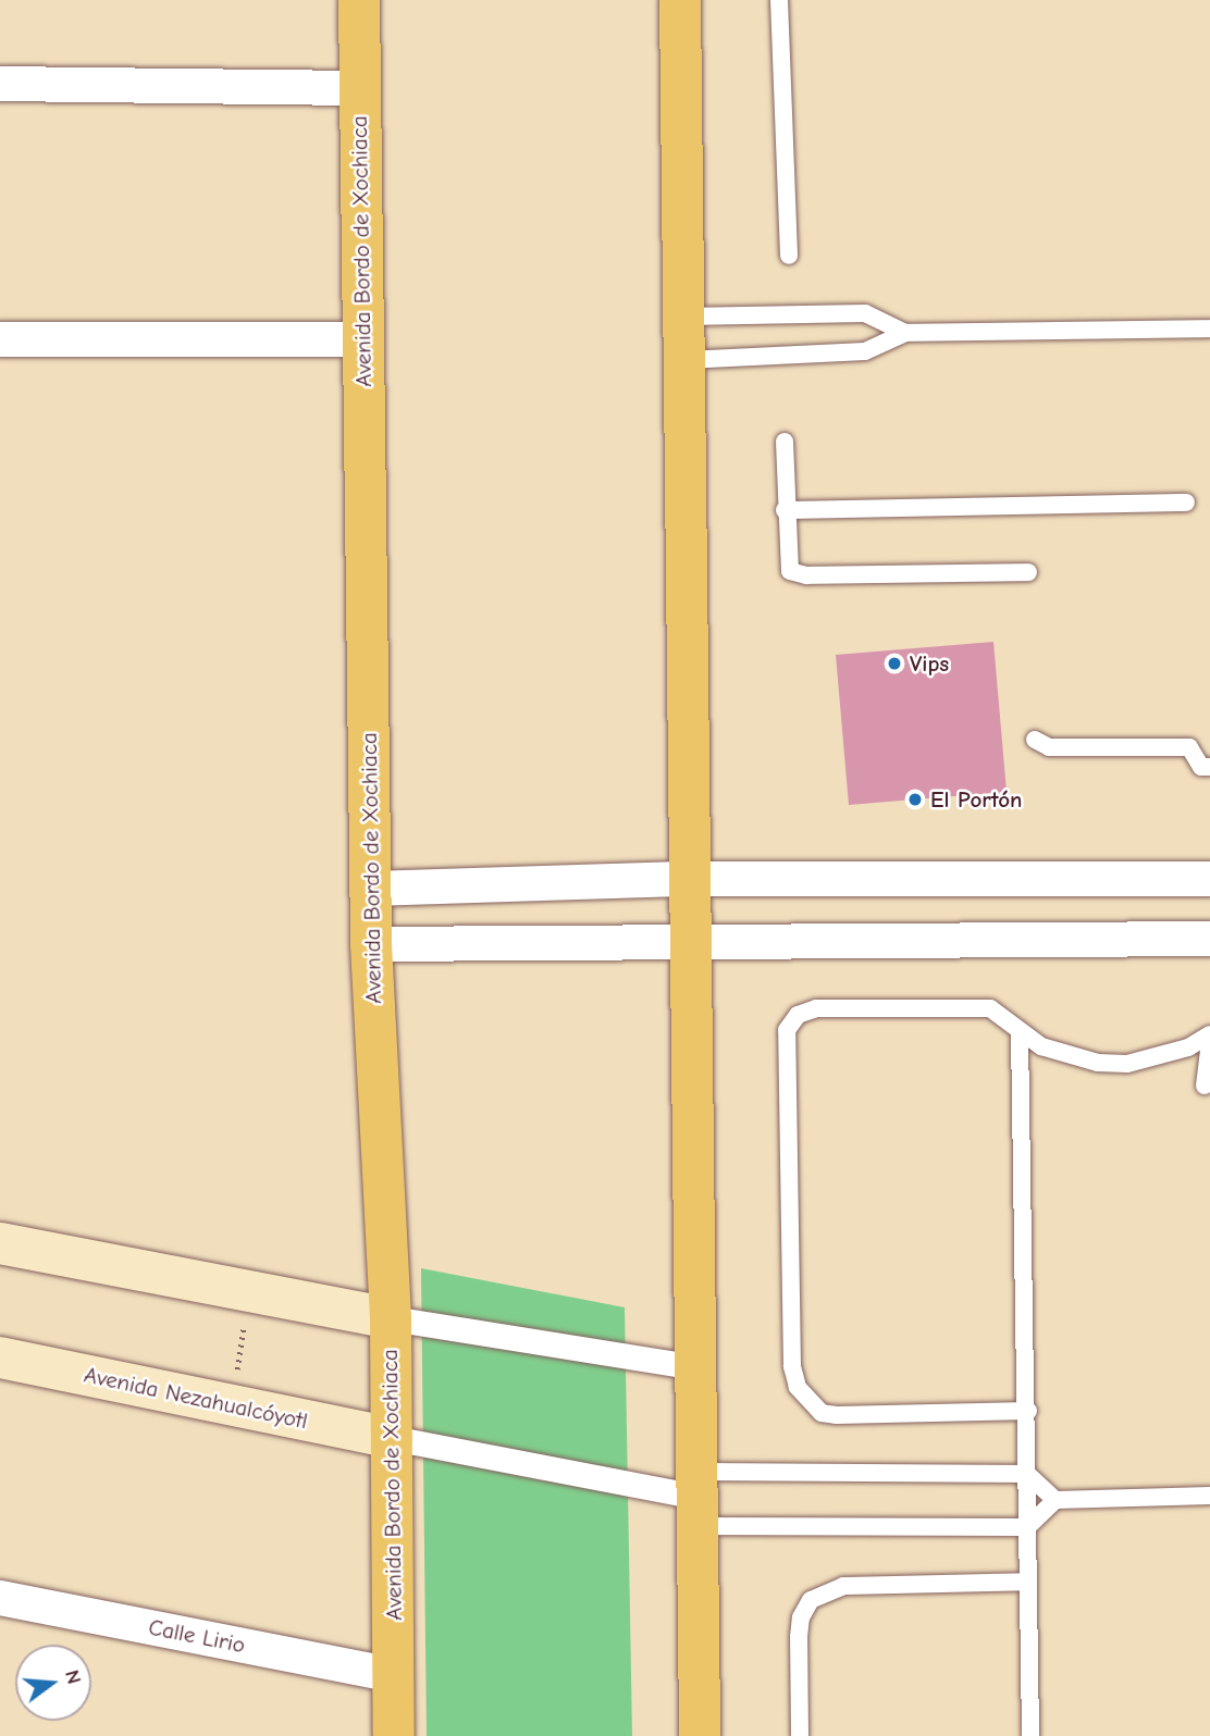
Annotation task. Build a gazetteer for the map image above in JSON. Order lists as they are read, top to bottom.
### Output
{
  "streets": {
    "main road": ["Avenida Bordo de Xochiaca", "Avenida Nezahualcóyotl"],
    "street": ["Calle Lirio"]
  },
  "crossings": [
    ["Avenida Bordo de Xochiaca", "Avenida Nezahualcóyotl"],
    ["Avenida Bordo de Xochiaca", "Calle Lirio"]
  ],
  "places": ["Vips", "El Portón"],
  "north": "right"
}
